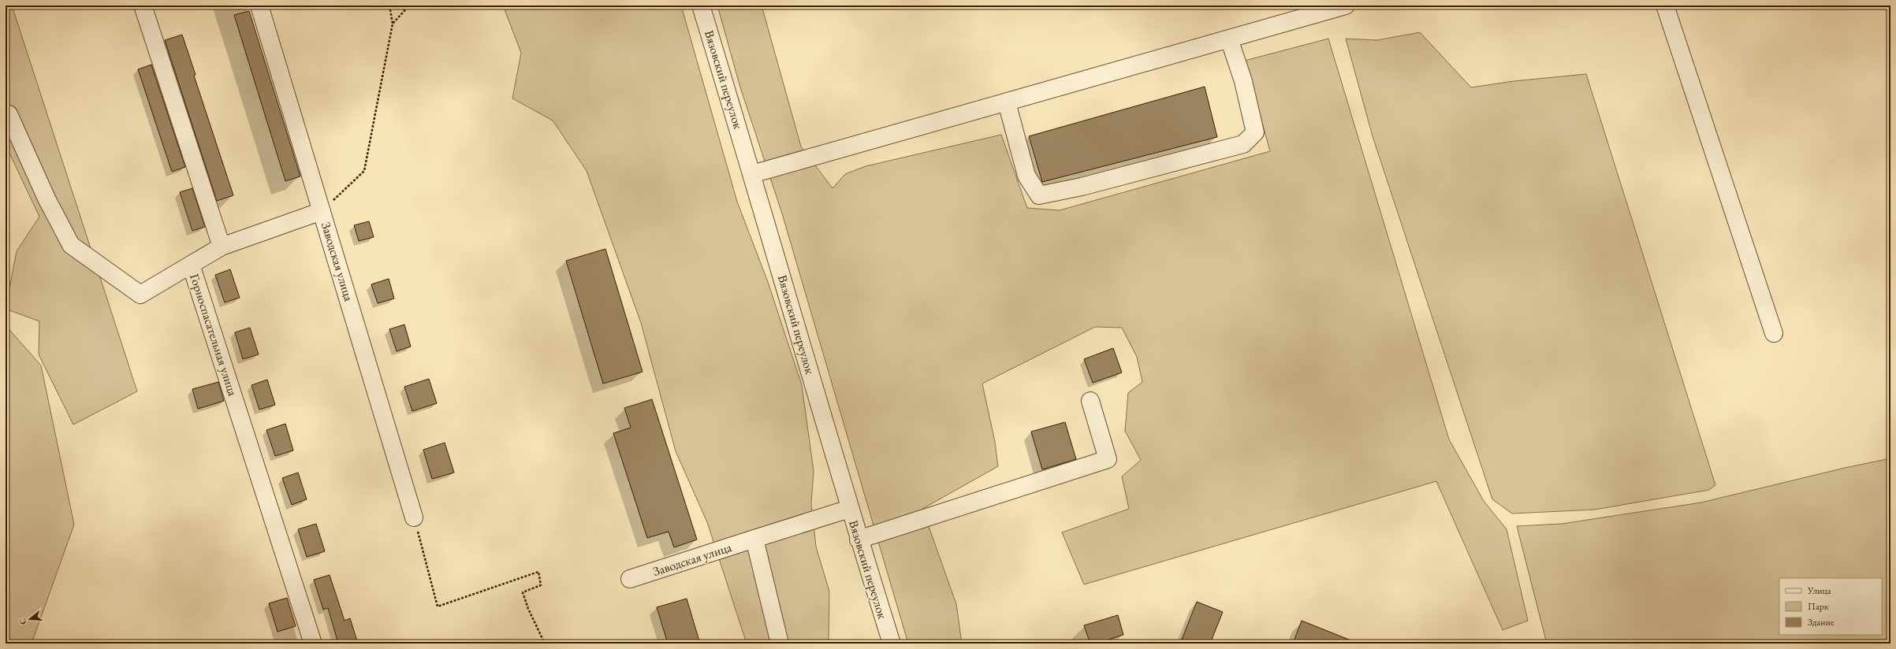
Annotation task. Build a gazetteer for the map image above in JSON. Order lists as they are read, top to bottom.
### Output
{
  "streets": {
    "street": ["Вязовский переулок", "Заводская улица", "Горноспасательная улица"]
  },
  "crossings": [
    ["Вязовский переулок", "Заводская улица"],
    ["Заводская улица", "Горноспасательная улица"]
  ],
  "legend": ["Улица", "Парк", "Здание"],
  "north": "left"
}
